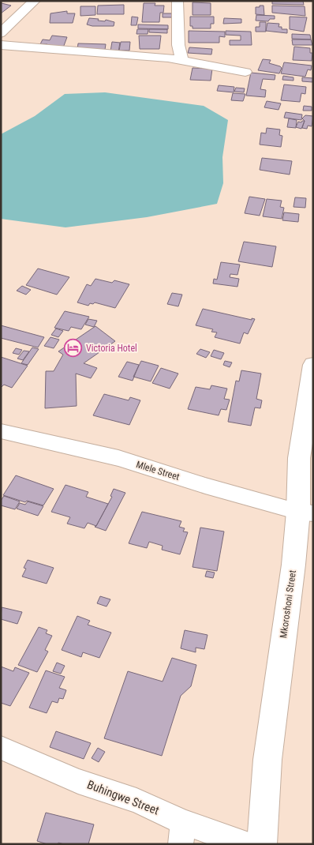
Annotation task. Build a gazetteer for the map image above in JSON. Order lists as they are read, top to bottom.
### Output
{
  "streets": {
    "street": ["Mlele Street", "Mkoroshoni Street", "Buhingwe Street"]
  },
  "crossings": [
    ["Mlele Street", "Mkoroshoni Street"]
  ],
  "places": {
    "hotel": ["Victoria Hotel"]
  }
}
